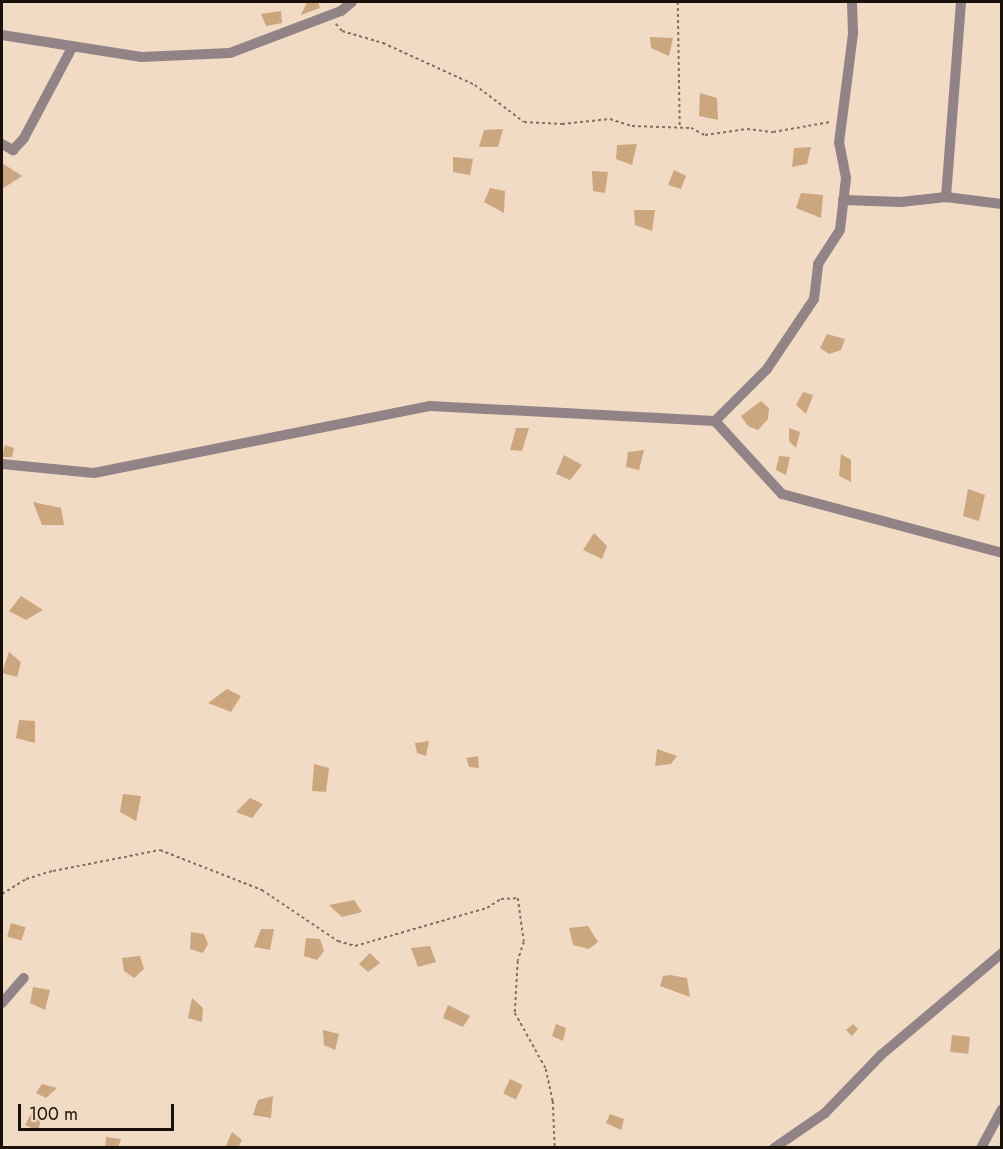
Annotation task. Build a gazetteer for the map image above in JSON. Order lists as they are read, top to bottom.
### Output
{
  "scale_bar": "100 m"
}
